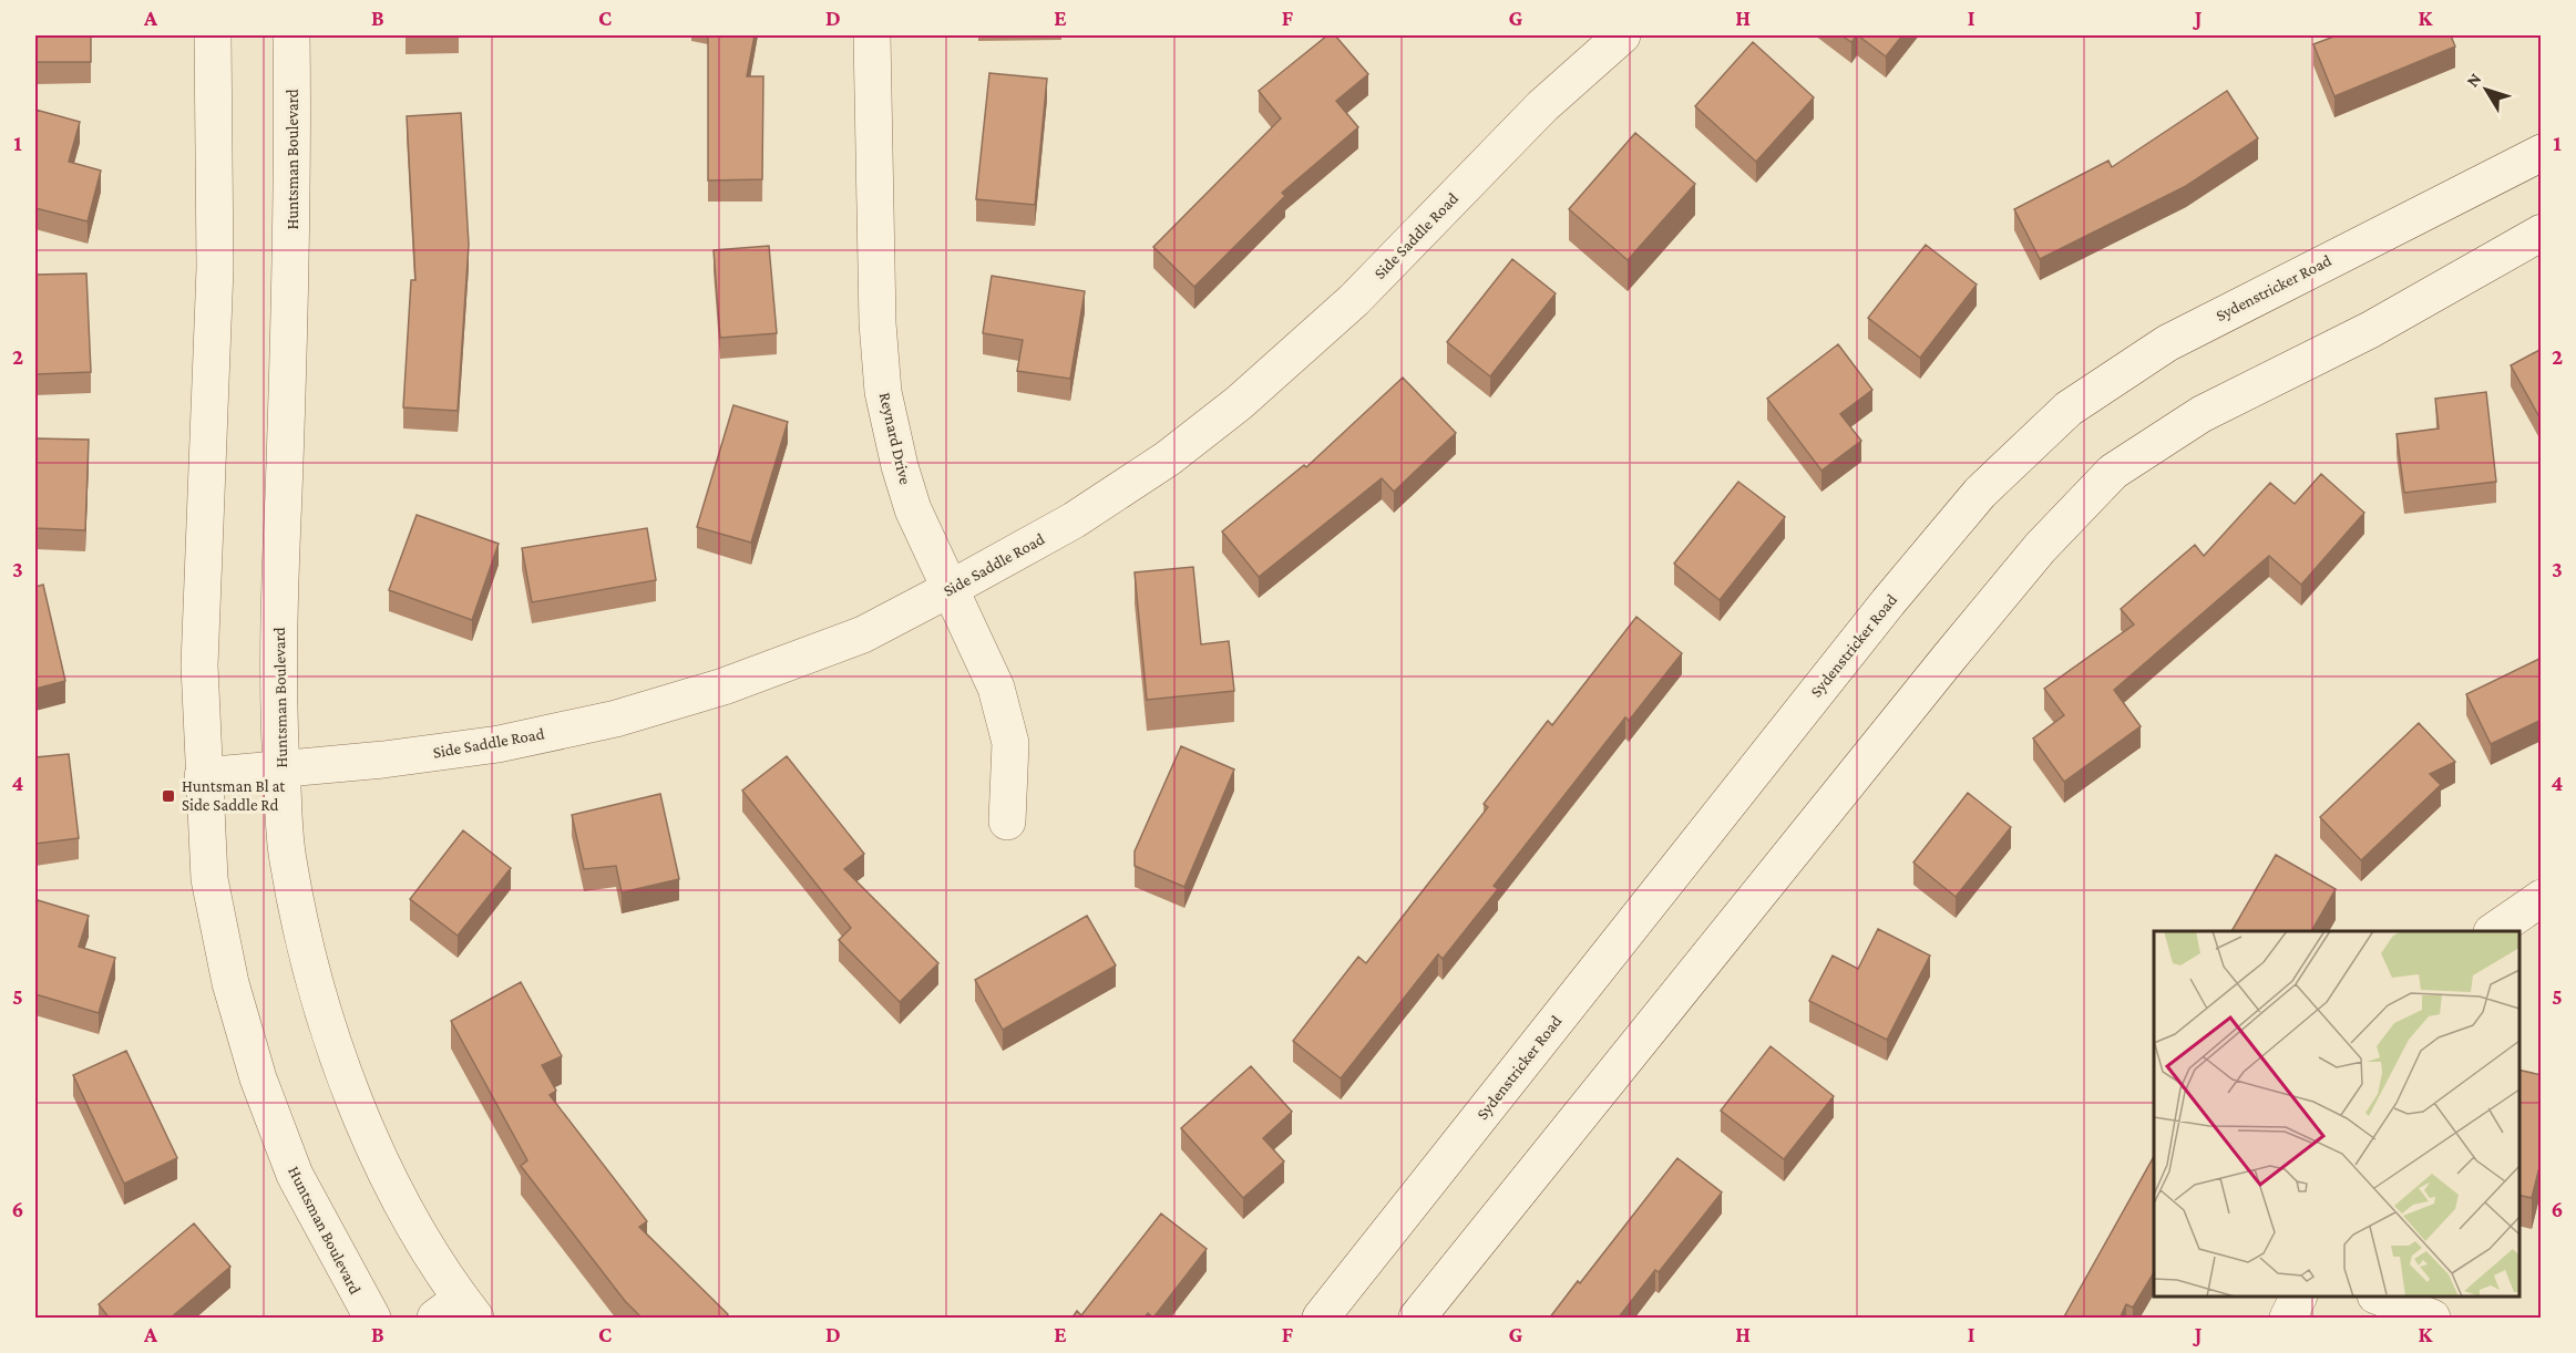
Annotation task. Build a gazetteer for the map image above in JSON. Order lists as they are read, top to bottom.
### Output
{
  "streets": {
    "street": [
      "Huntsman Boulevard",
      "Side Saddle Road",
      "Sydenstricker Road",
      "Reynard Drive"
    ]
  },
  "crossings": [
    ["Huntsman Boulevard", "Side Saddle Road"],
    ["Side Saddle Road", "Reynard Drive"]
  ],
  "places": {
    "transit": ["Huntsman Bl at Side Saddle Rd"]
  },
  "north": "top left",
  "grid": {
    "columns": [
      "A",
      "B",
      "C",
      "D",
      "E",
      "F",
      "G",
      "H",
      "I",
      "J",
      "K"
    ],
    "rows": [
      "1",
      "2",
      "3",
      "4",
      "5",
      "6"
    ]
  }
}
